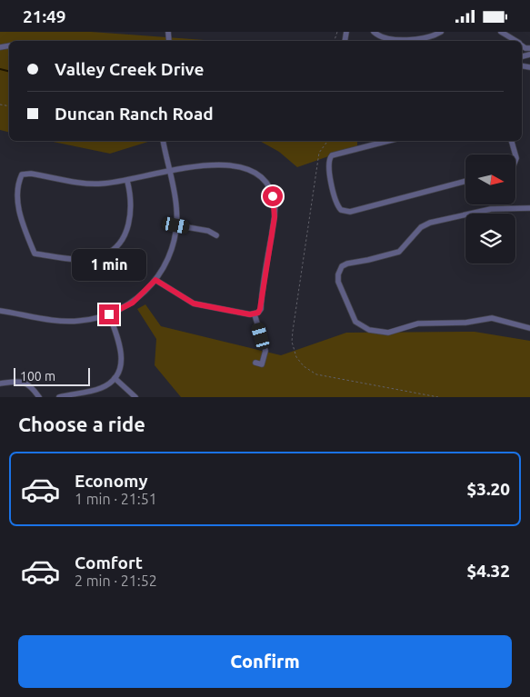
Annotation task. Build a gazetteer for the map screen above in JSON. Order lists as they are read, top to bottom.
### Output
{
  "scale_bar": "100 m",
  "north": "right",
  "page": {
    "status": "21:49",
    "banner": ["Valley Creek Drive", "Duncan Ranch Road"],
    "bubble": "1 min",
    "scale": "100 m",
    "heading": "Choose a ride",
    "list": [
      {
        "name": "Economy",
        "note": "1 min · 21:51",
        "value": "$3.20"
      },
      {
        "name": "Comfort",
        "note": "2 min · 21:52",
        "value": "$4.32"
      }
    ],
    "buttons": "Confirm"
  }
}
